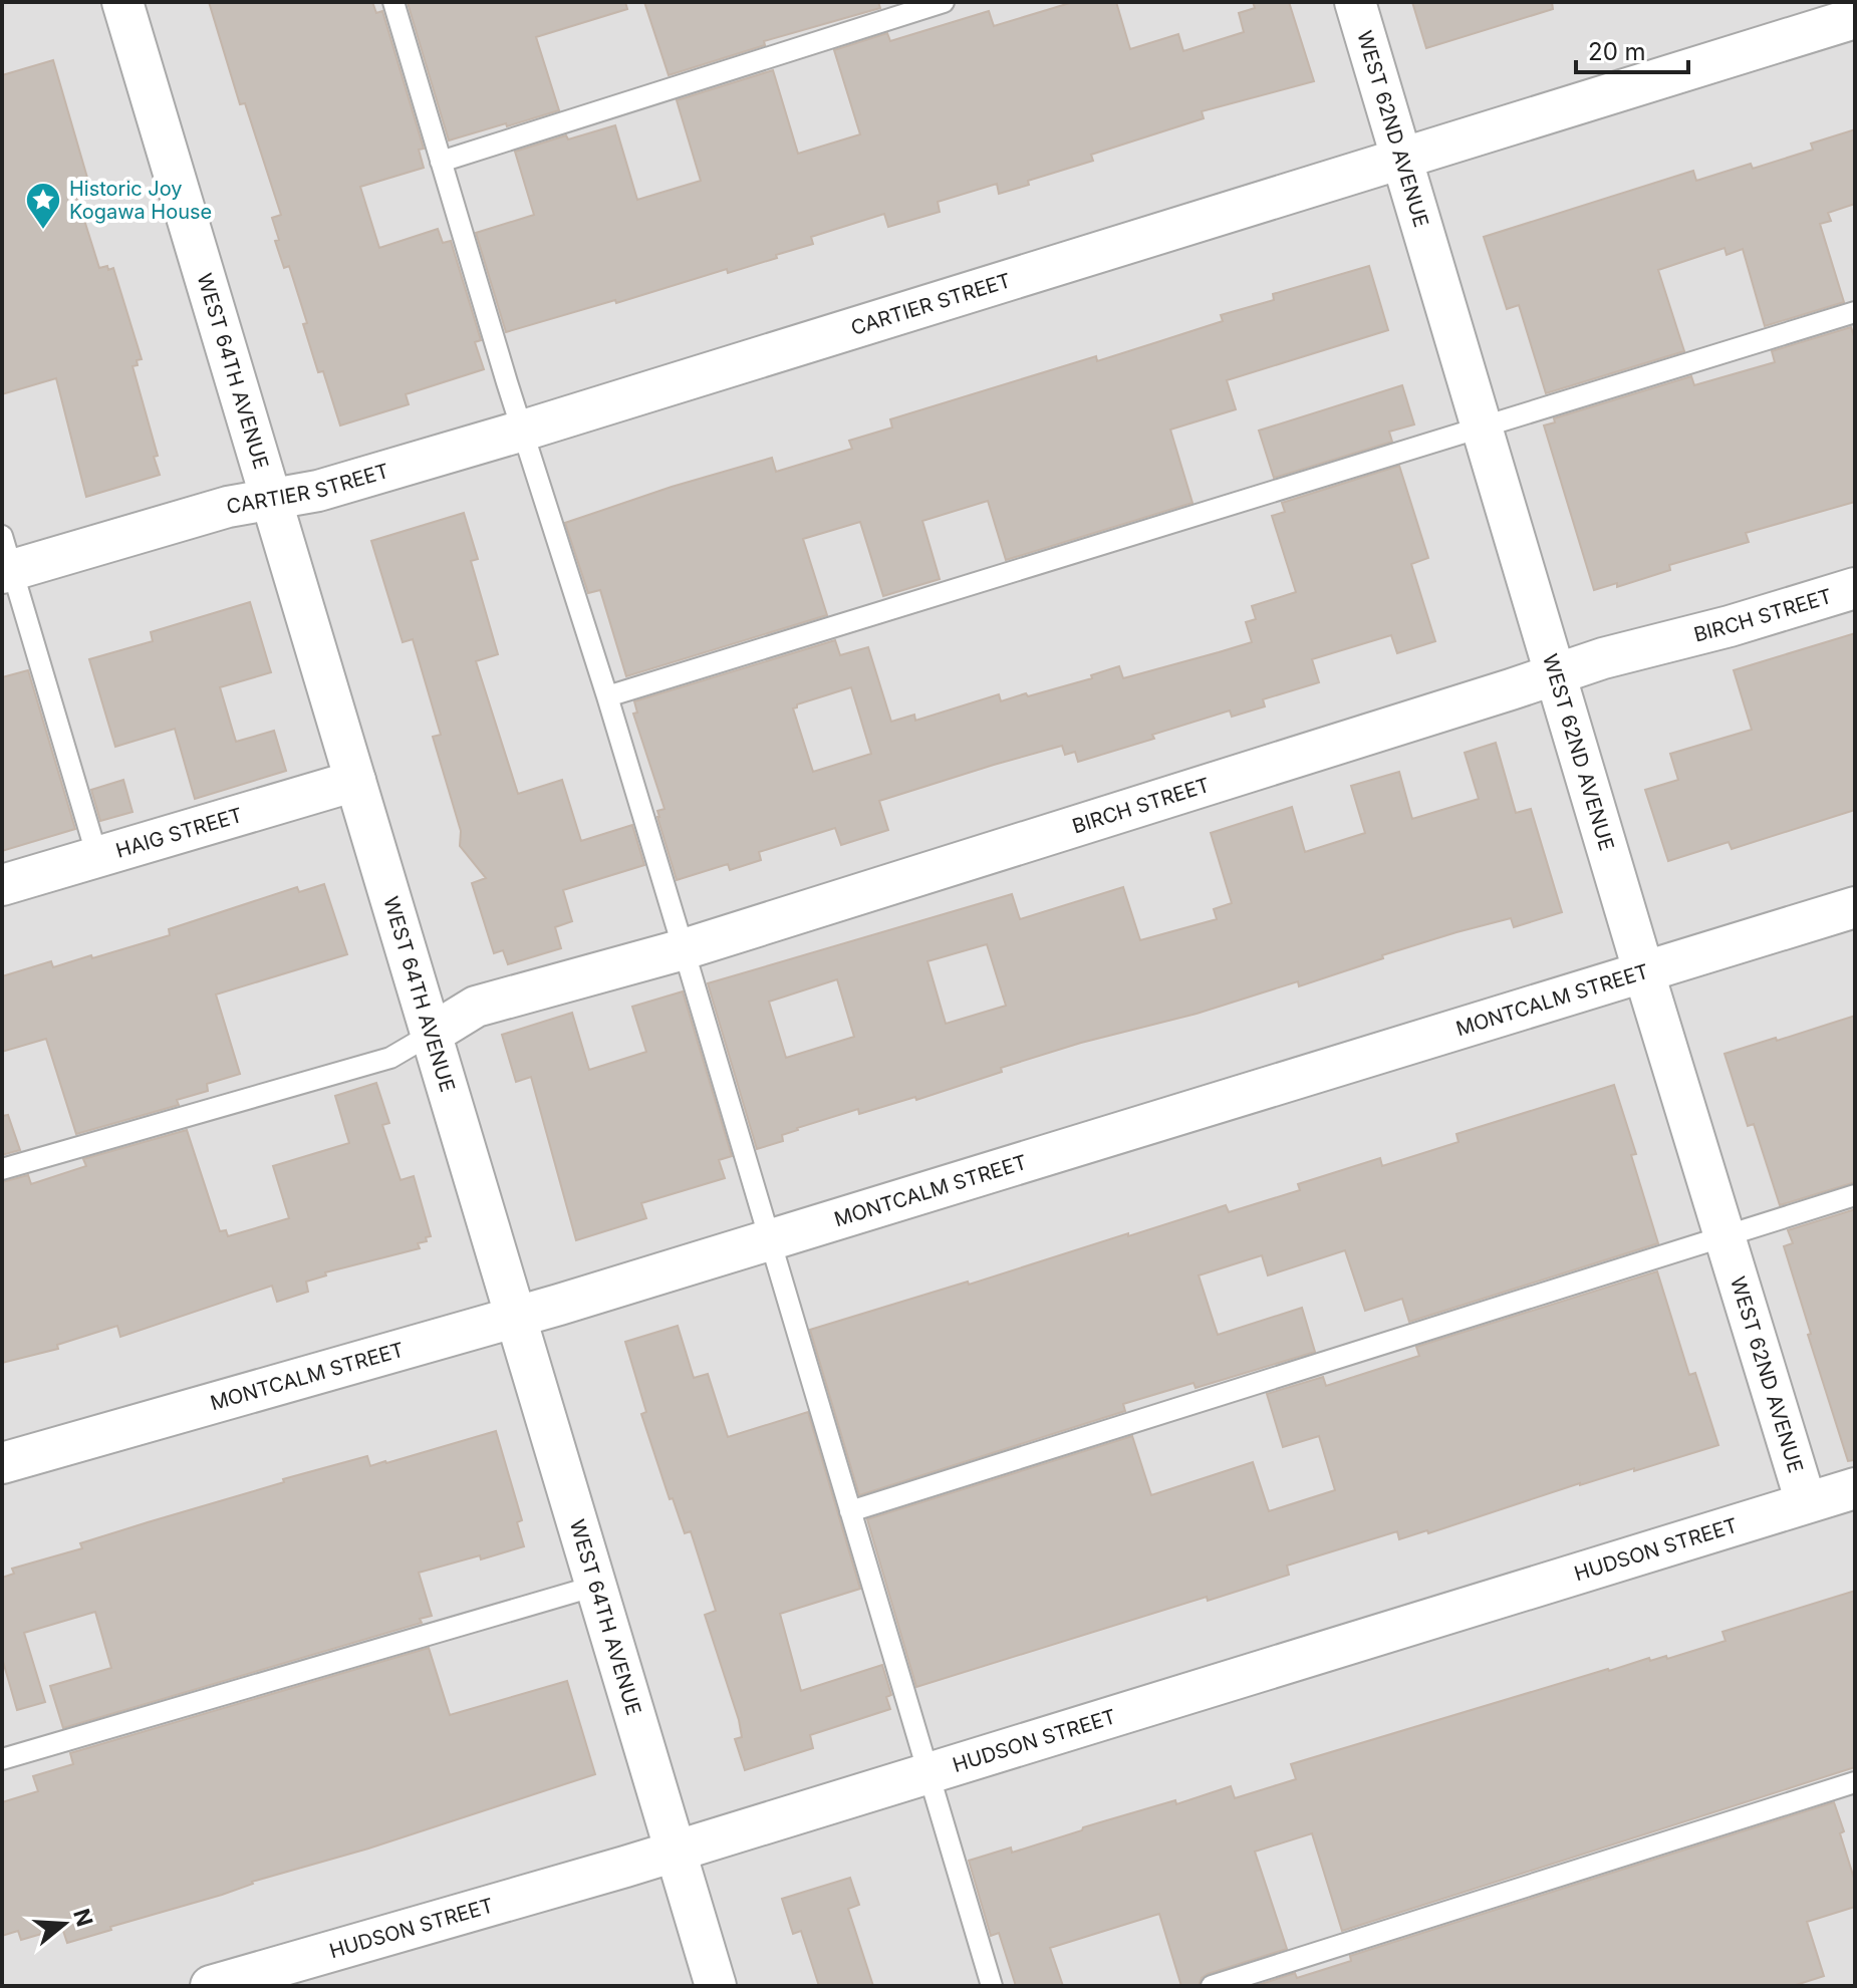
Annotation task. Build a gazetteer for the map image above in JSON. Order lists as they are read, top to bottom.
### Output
{
  "streets": {
    "street": [
      "WEST 62ND AVENUE",
      "CARTIER STREET",
      "WEST 64TH AVENUE",
      "BIRCH STREET",
      "HAIG STREET",
      "MONTCALM STREET",
      "HUDSON STREET"
    ]
  },
  "crossings": [
    ["WEST 62ND AVENUE", "CARTIER STREET"],
    ["WEST 62ND AVENUE", "BIRCH STREET"],
    ["WEST 62ND AVENUE", "MONTCALM STREET"],
    ["WEST 62ND AVENUE", "HUDSON STREET"],
    ["CARTIER STREET", "WEST 64TH AVENUE"],
    ["WEST 64TH AVENUE", "BIRCH STREET"],
    ["WEST 64TH AVENUE", "HAIG STREET"],
    ["WEST 64TH AVENUE", "MONTCALM STREET"],
    ["WEST 64TH AVENUE", "HUDSON STREET"]
  ],
  "places": {
    "place": ["Historic Joy Kogawa House"]
  },
  "scale_bar": "20 m",
  "north": "right"
}
